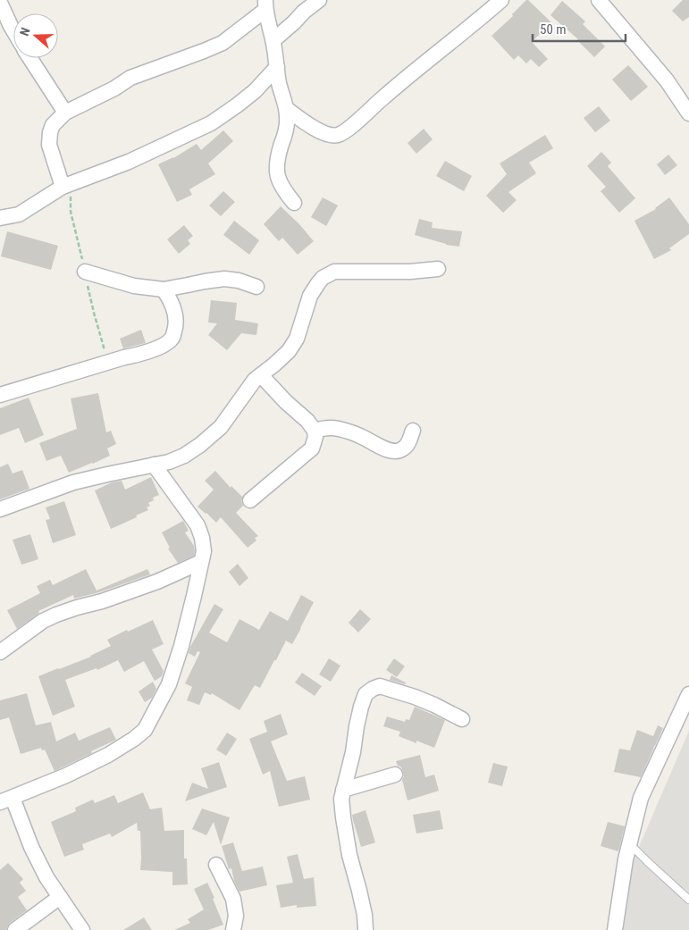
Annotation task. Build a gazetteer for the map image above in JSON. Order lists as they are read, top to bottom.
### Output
{
  "scale_bar": "50 m",
  "north": "left"
}
